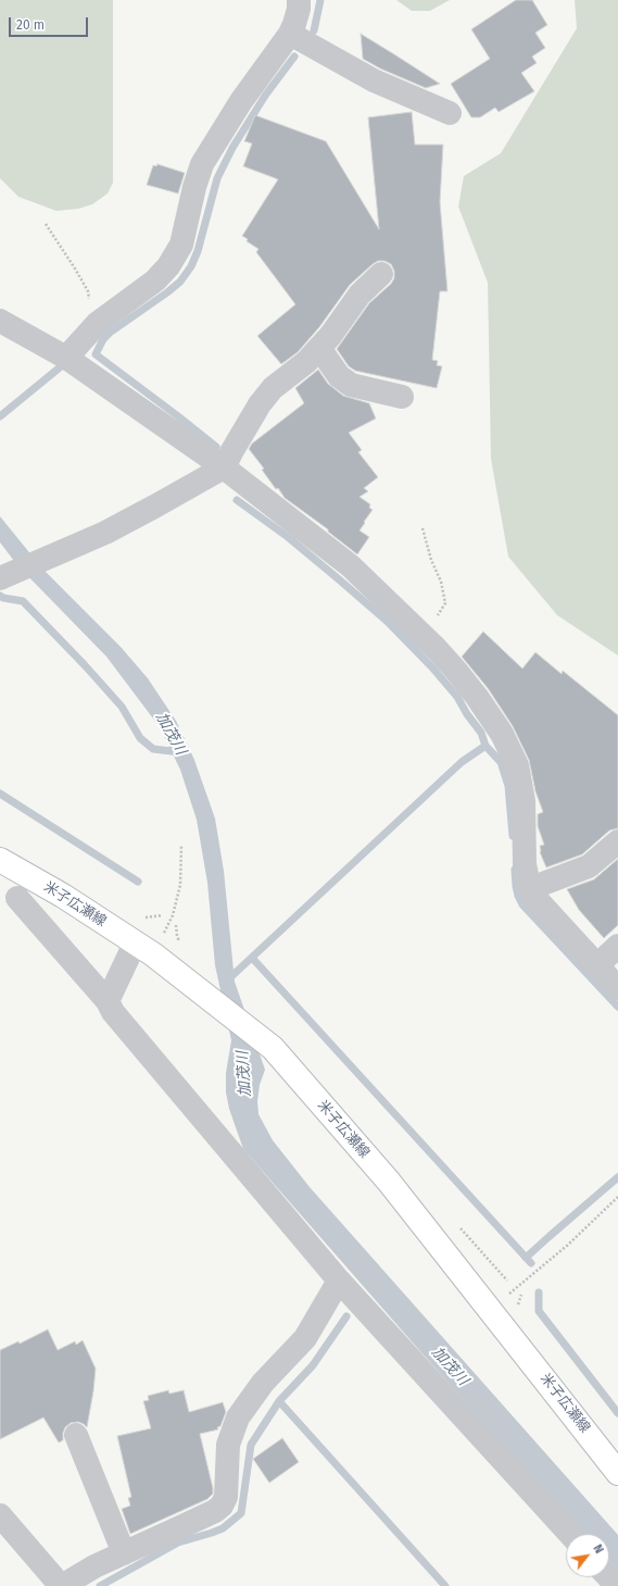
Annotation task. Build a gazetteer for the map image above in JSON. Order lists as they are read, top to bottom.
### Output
{
  "streets": {
    "main road": ["米子広瀬線"]
  },
  "water": ["加茂川"],
  "scale_bar": "20 m",
  "north": "top right"
}
